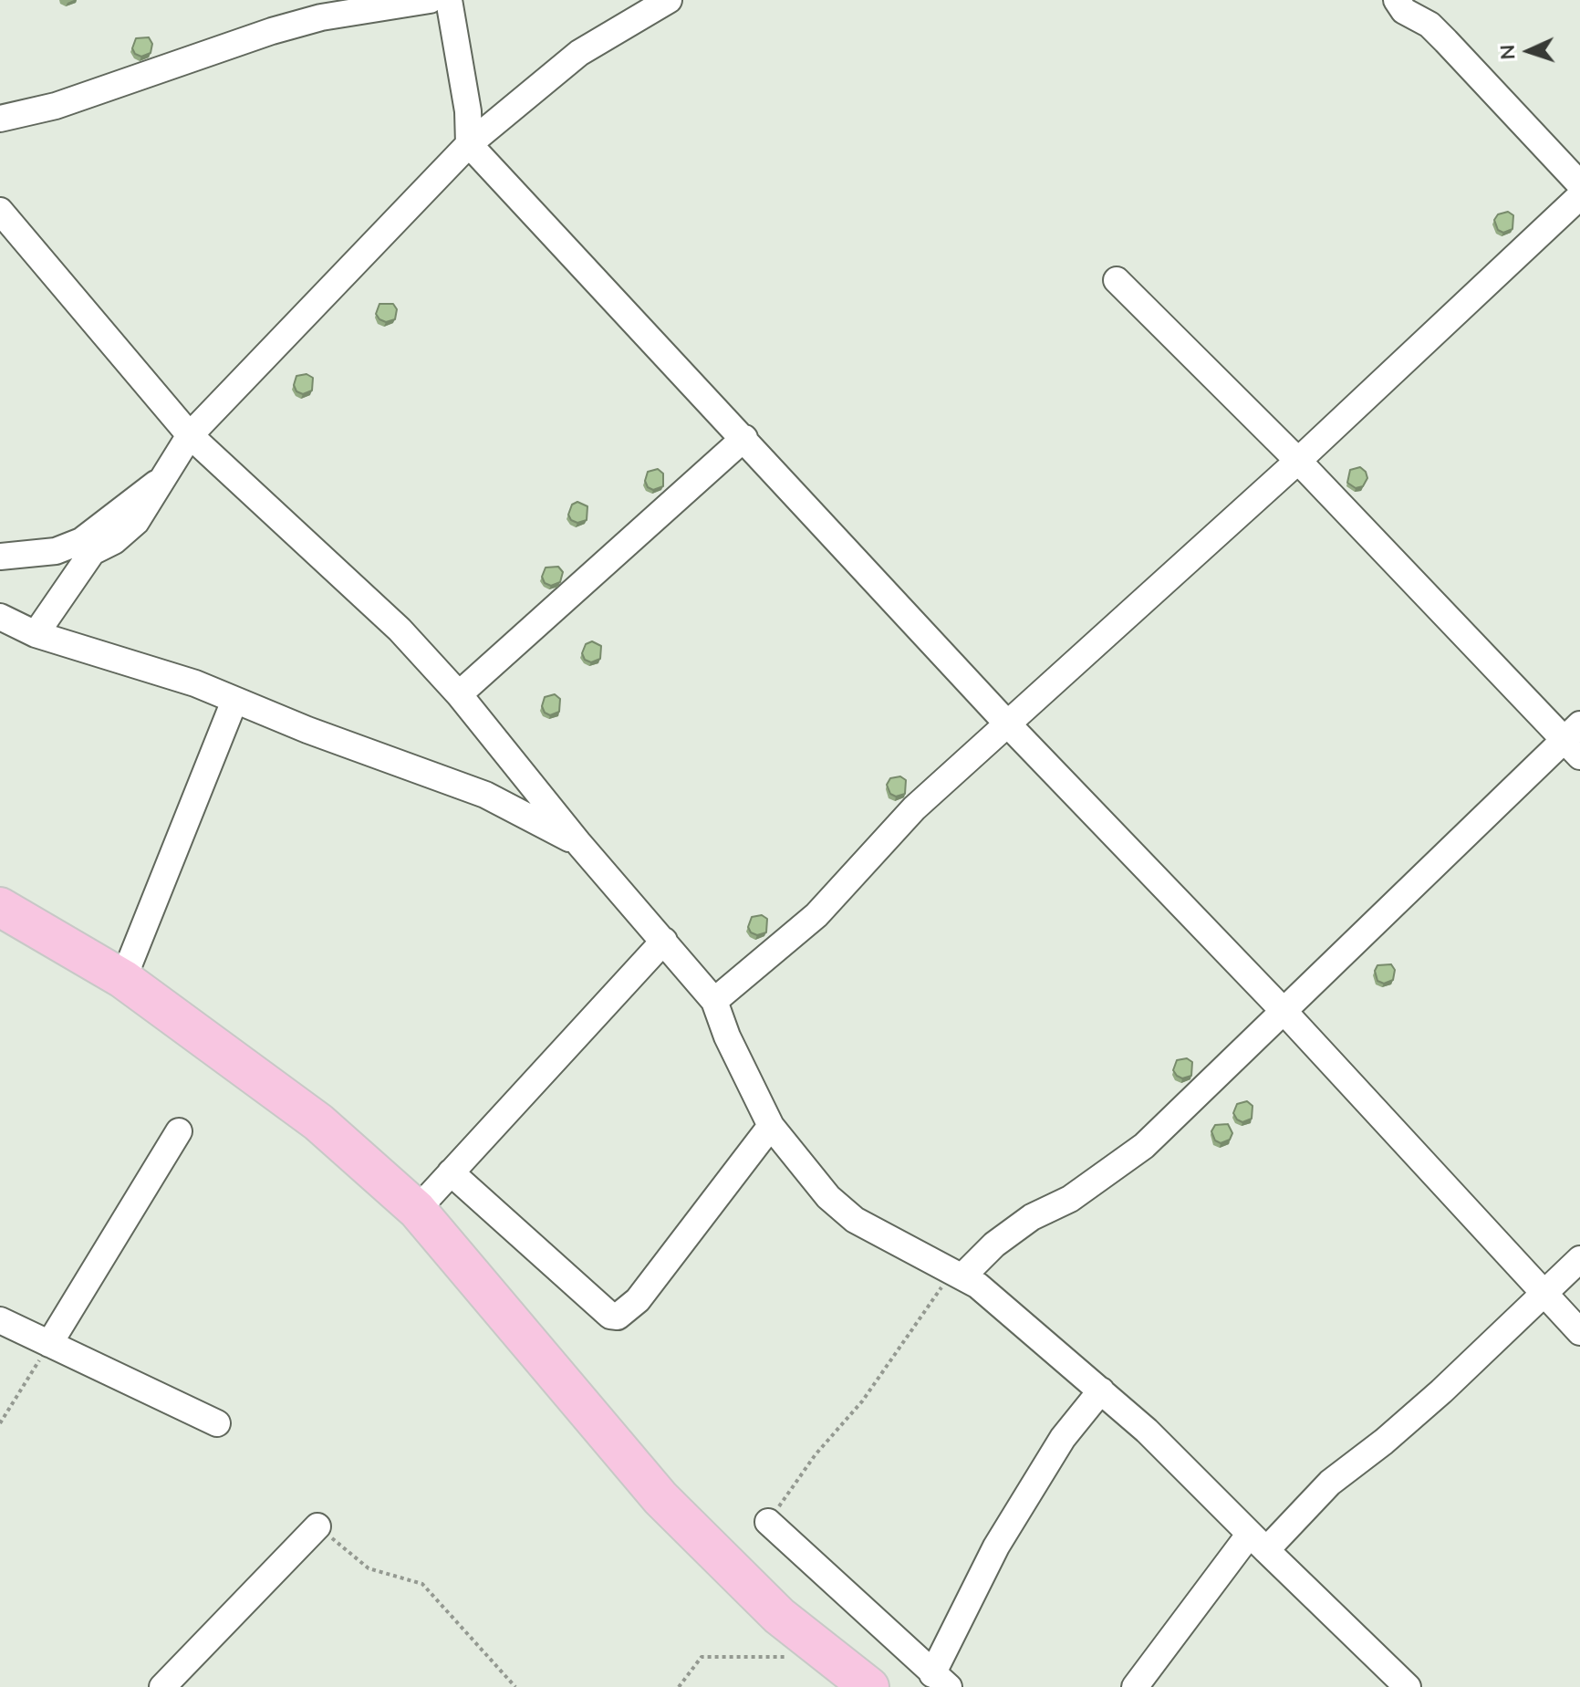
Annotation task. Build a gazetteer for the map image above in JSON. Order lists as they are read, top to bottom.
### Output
{
  "north": "left"
}
